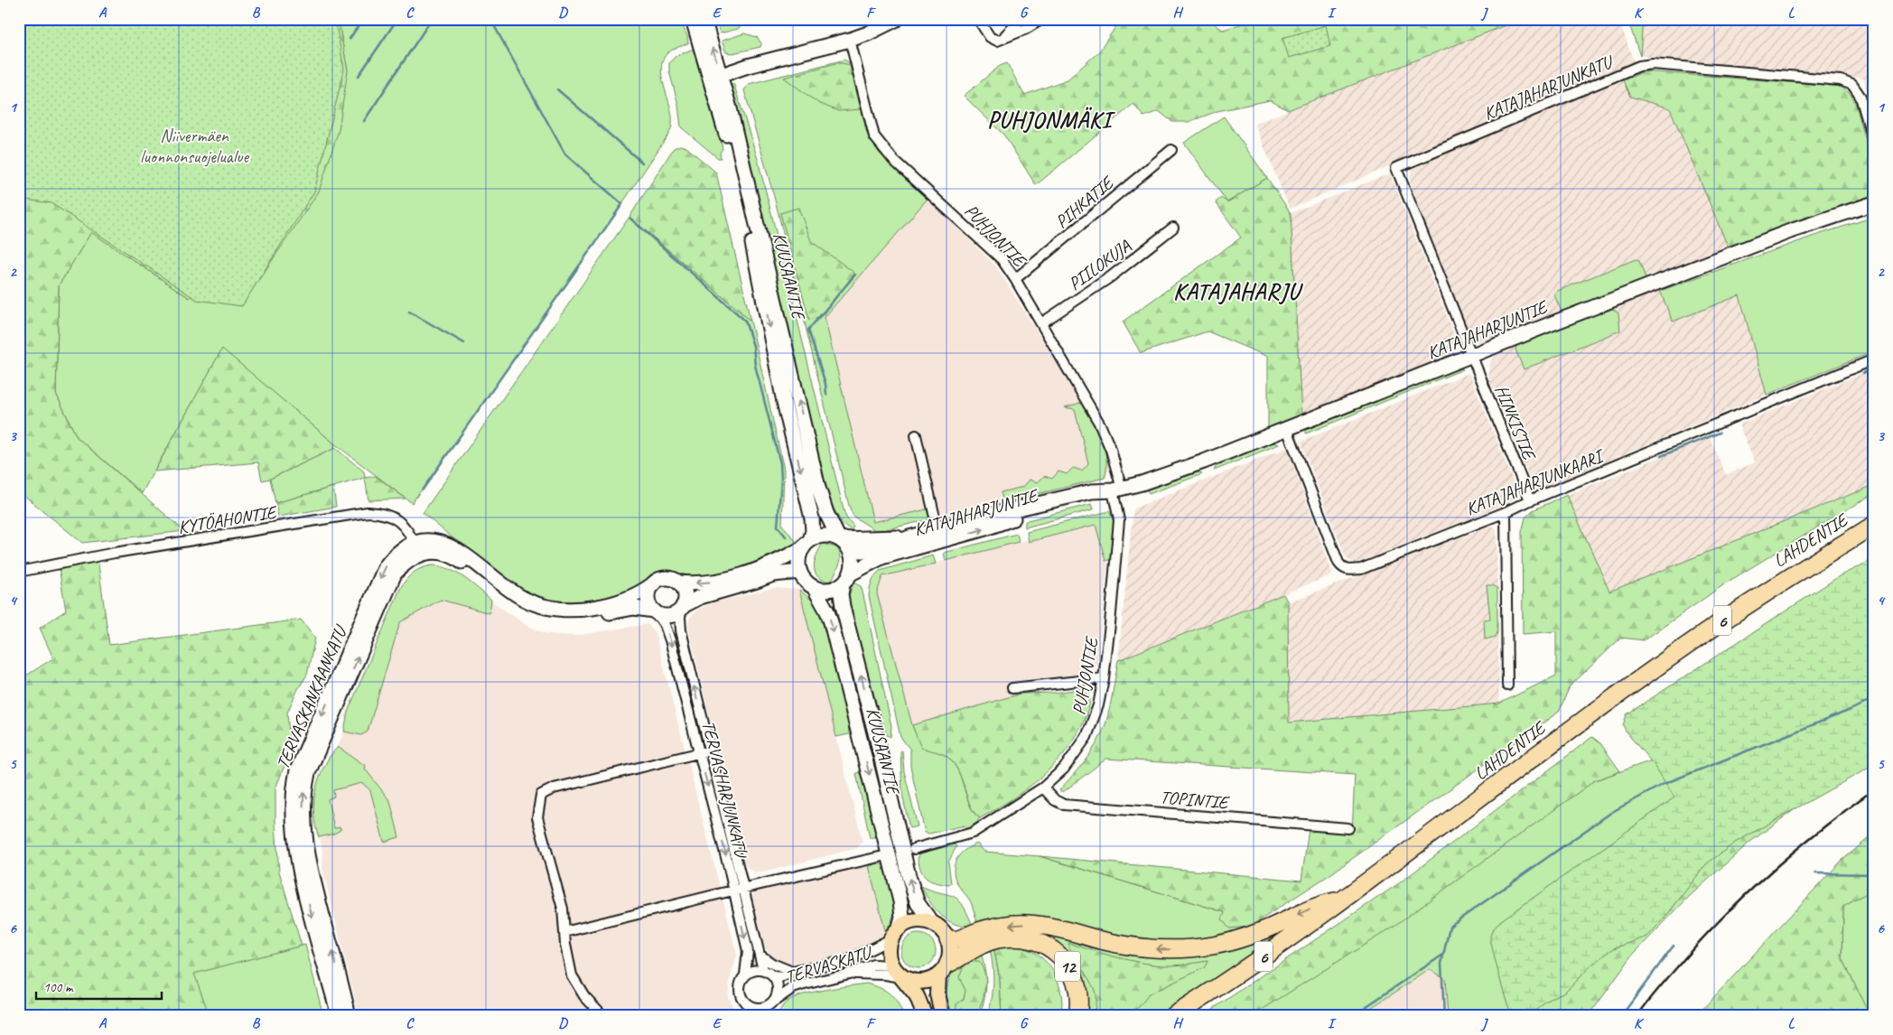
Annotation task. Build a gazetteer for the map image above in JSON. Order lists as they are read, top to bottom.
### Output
{
  "streets": {
    "highway": ["LAHDENTIE", "6", "12"],
    "street": [
      "KATAJAHARJUNKATU",
      "PIHKATIE",
      "PUHJONTIE",
      "PIILOKUJA",
      "KUUSAANTIE",
      "KATAJAHARJUNTIE",
      "HINKISTIE",
      "KATAJAHARJUNKAARI",
      "KYTÖAHONTIE",
      "TERVASKANKAANKATU",
      "TERVASHARJUNKATU",
      "TOPINTIE",
      "TERVASKATU"
    ]
  },
  "crossings": [
    ["KATAJAHARJUNKATU", "KATAJAHARJUNTIE"],
    ["KATAJAHARJUNKATU", "HINKISTIE"],
    ["PIHKATIE", "PUHJONTIE"],
    ["PUHJONTIE", "PIILOKUJA"],
    ["PUHJONTIE", "KATAJAHARJUNTIE"],
    ["PUHJONTIE", "TOPINTIE"],
    ["KUUSAANTIE", "KATAJAHARJUNTIE"],
    ["KUUSAANTIE", "TERVASKATU"],
    ["KUUSAANTIE", "12"],
    ["KATAJAHARJUNTIE", "HINKISTIE"],
    ["KATAJAHARJUNTIE", "KATAJAHARJUNKAARI"],
    ["HINKISTIE", "KATAJAHARJUNKAARI"],
    ["KYTÖAHONTIE", "TERVASKANKAANKATU"],
    ["TERVASHARJUNKATU", "TERVASKATU"],
    ["TERVASKATU", "12"]
  ],
  "districts": ["PUHJONMÄKI", "KATAJAHARJU"],
  "parks": ["Niivermäen luonnonsuojelualue"],
  "scale_bar": "100 m",
  "grid": {
    "columns": [
      "A",
      "B",
      "C",
      "D",
      "E",
      "F",
      "G",
      "H",
      "I",
      "J",
      "K",
      "L"
    ],
    "rows": [
      "1",
      "2",
      "3",
      "4",
      "5",
      "6"
    ]
  }
}
